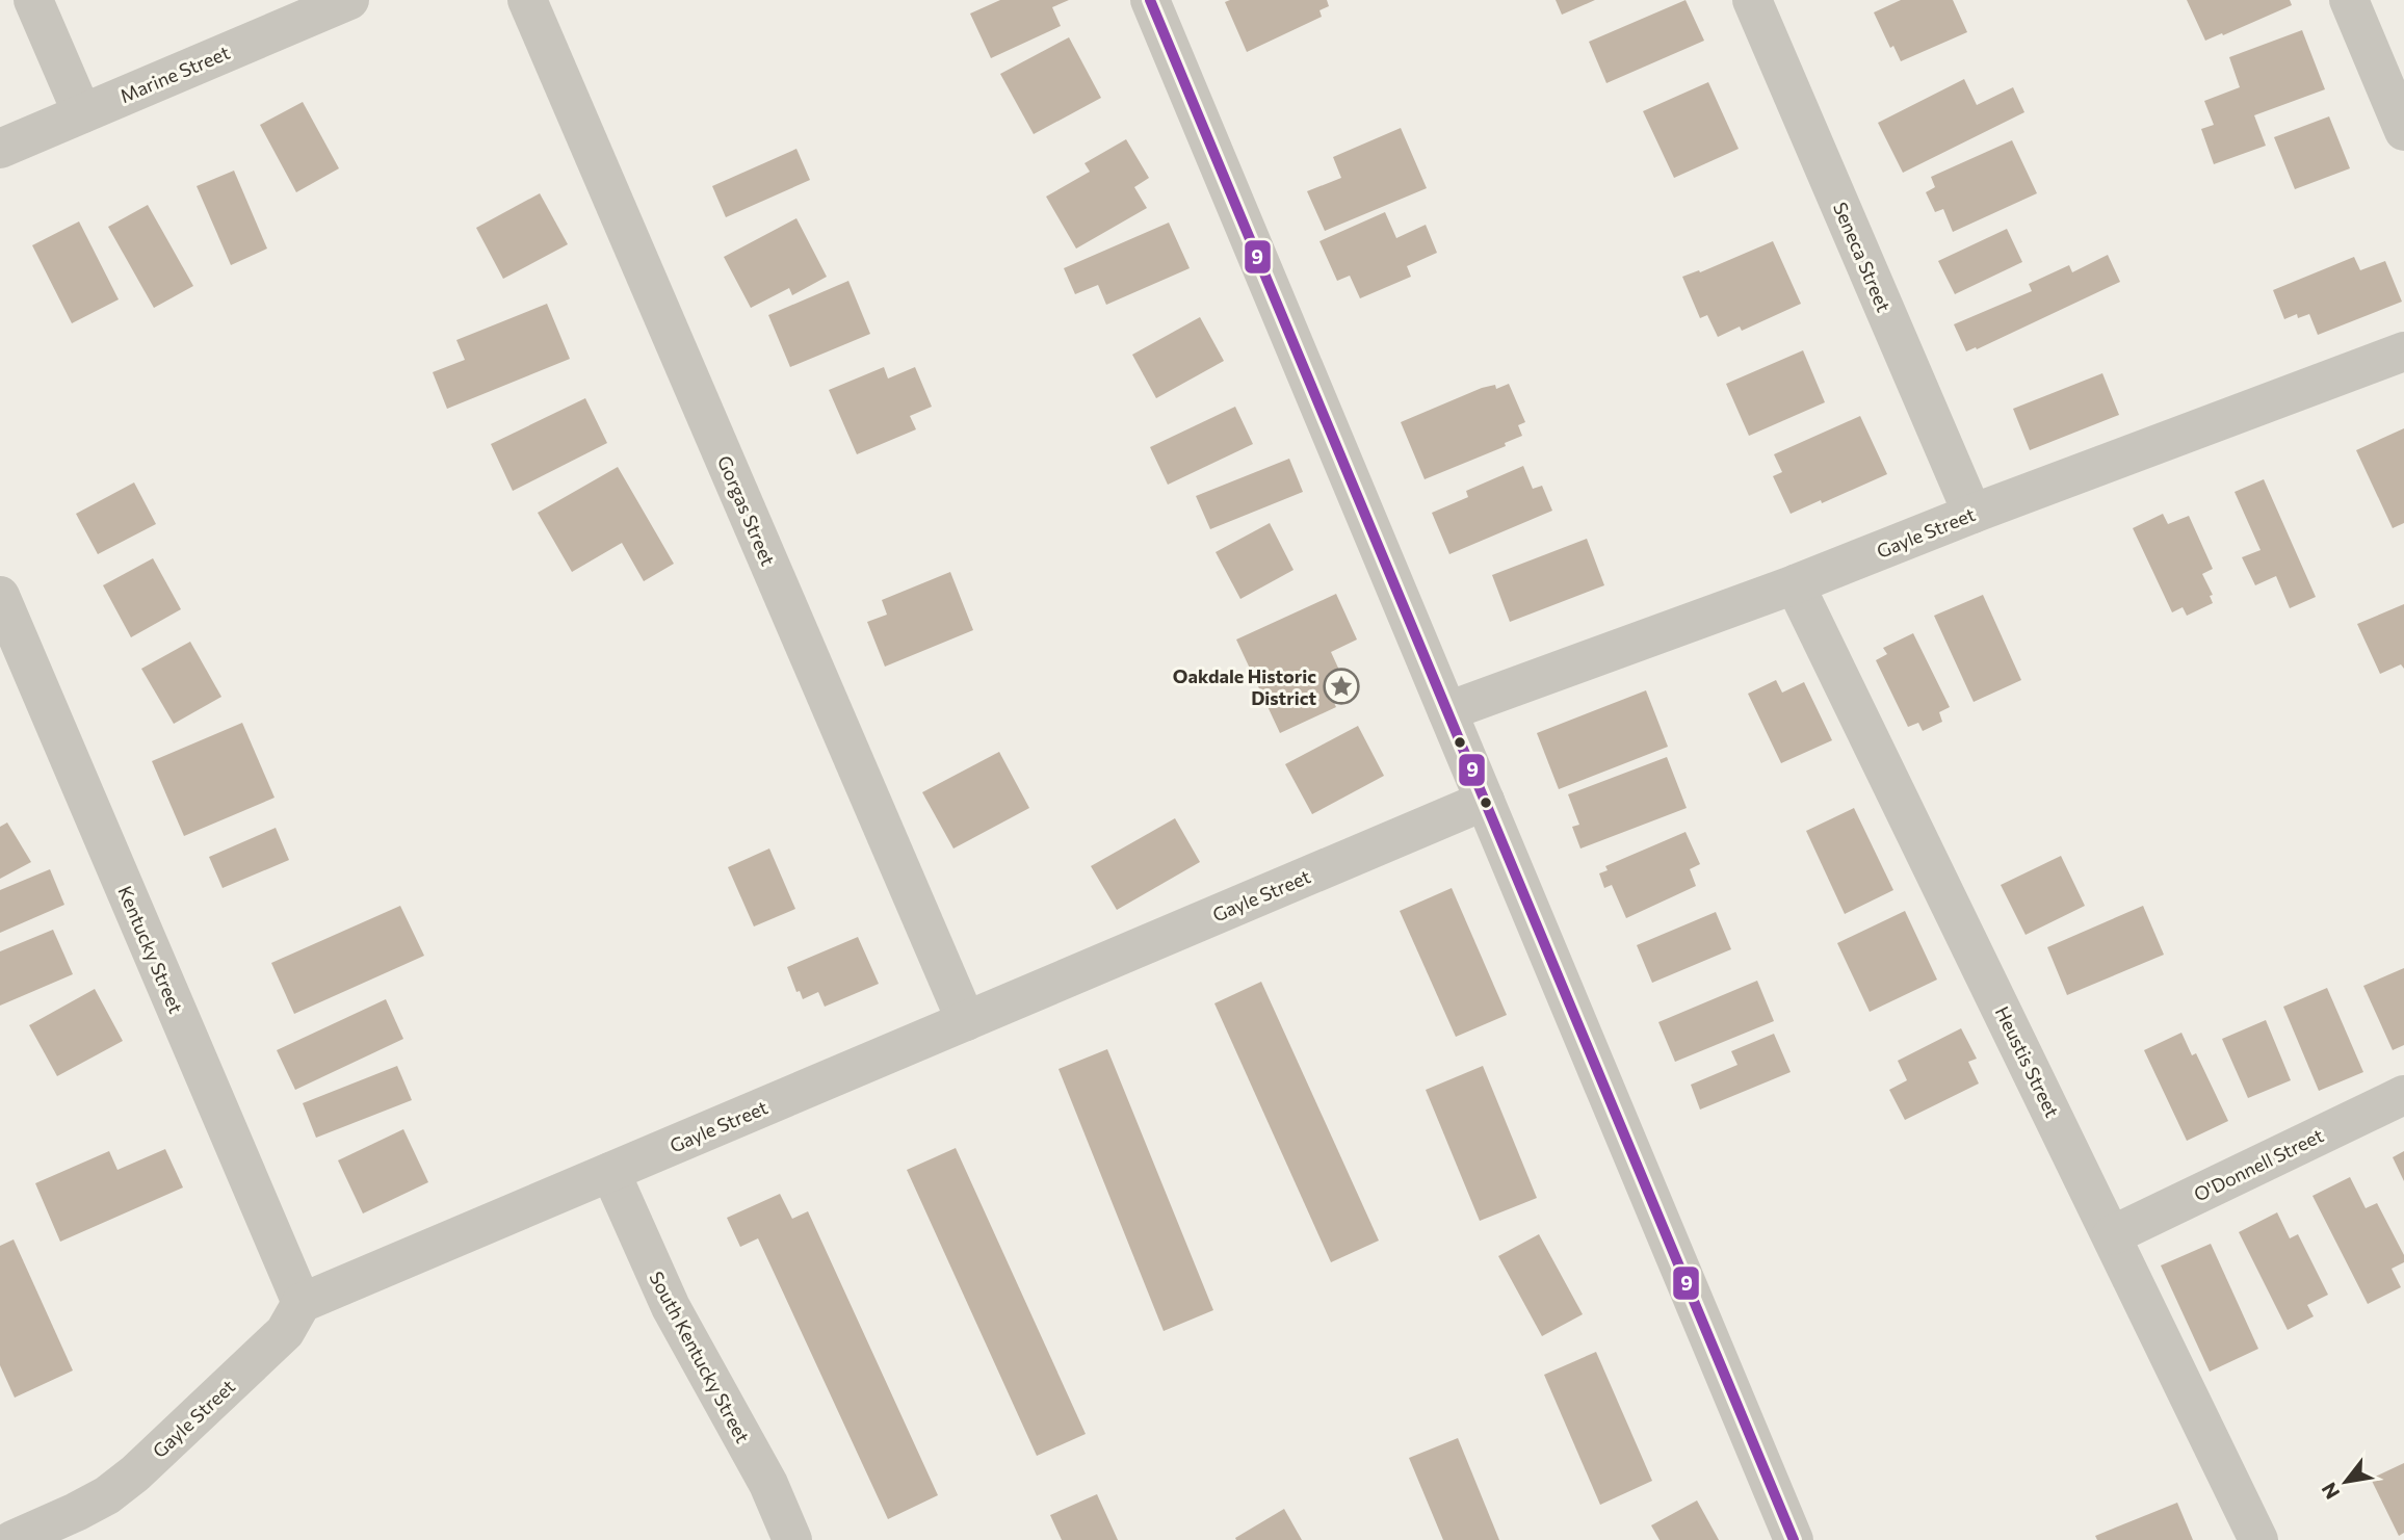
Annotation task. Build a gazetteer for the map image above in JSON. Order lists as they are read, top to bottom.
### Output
{
  "streets": {
    "street": [
      "Marine Street",
      "Seneca Street",
      "Gorgas Street",
      "Gayle Street",
      "Kentucky Street",
      "Heustis Street",
      "O'Donnell Street",
      "South Kentucky Street"
    ]
  },
  "crossings": [
    ["Seneca Street", "Gayle Street"],
    ["Gorgas Street", "Gayle Street"],
    ["Gayle Street", "Kentucky Street"],
    ["Gayle Street", "Heustis Street"],
    ["Gayle Street", "South Kentucky Street"],
    ["Heustis Street", "O'Donnell Street"]
  ],
  "places": {
    "place": ["Oakdale Historic District"]
  },
  "lines": ["transit line 9"],
  "north": "bottom left"
}
